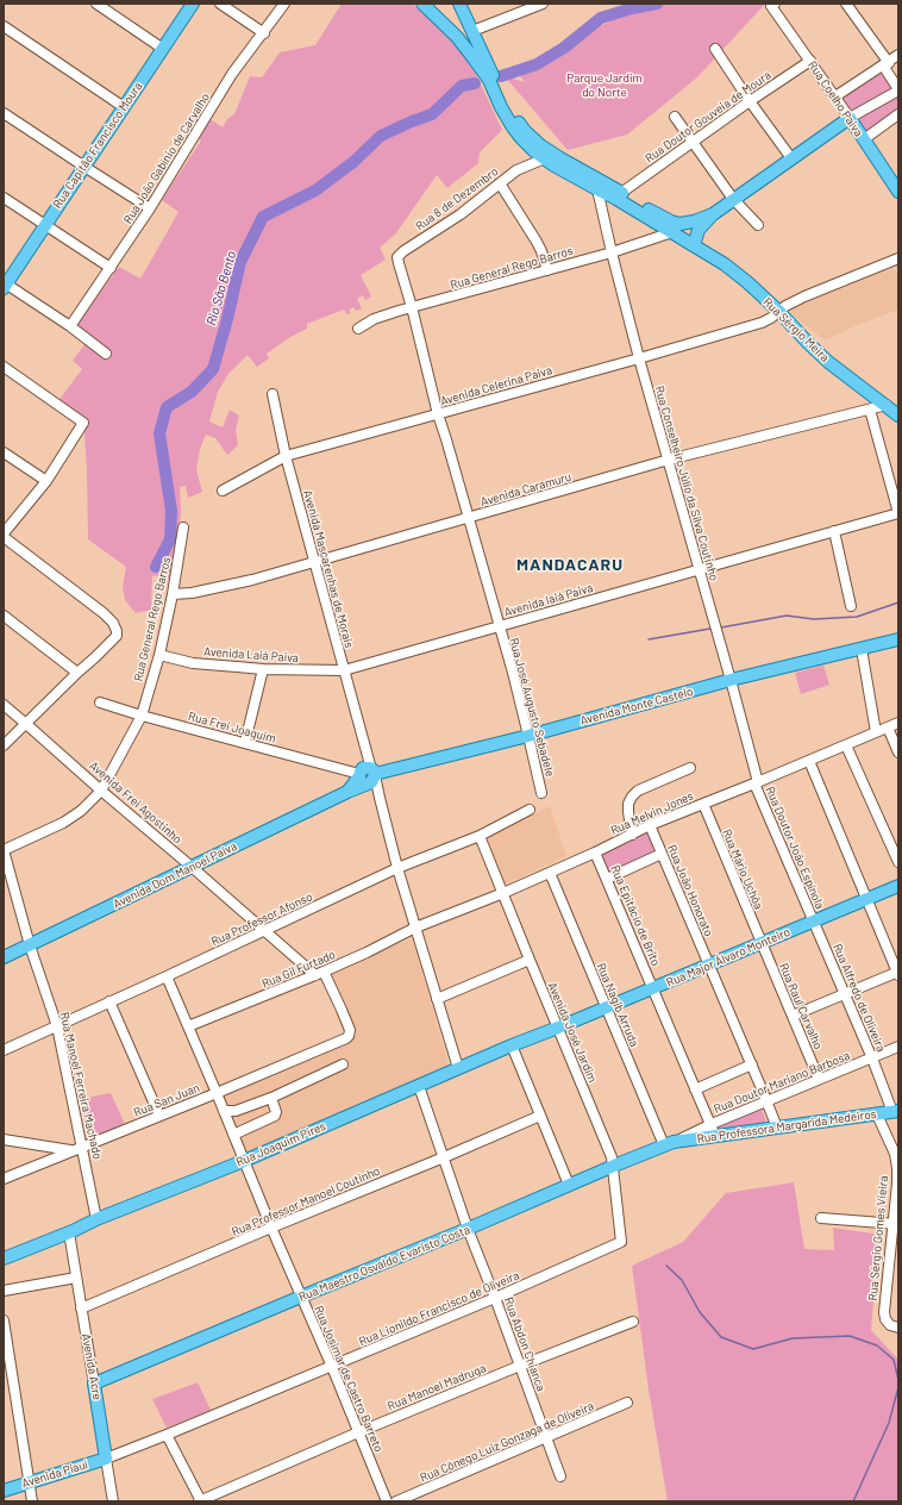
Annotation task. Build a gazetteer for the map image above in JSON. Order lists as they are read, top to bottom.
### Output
{
  "streets": {
    "main road": [
      "Rua Coelho Paiva",
      "Rua Capitão Francisco Moura",
      "Rua Sérgio Meira",
      "Avenida Monte Castelo",
      "Avenida Dom Manoel Paiva",
      "Rua Major Álvaro Monteiro",
      "Rua Professora Margarida Medeiros",
      "Rua Joaquim Pires",
      "Rua Maestro Osvaldo Evaristo Costa",
      "Avenida Acre",
      "Avenida Piauí"
    ],
    "street": [
      "Rua Doutor Gouveia de Moura",
      "Rua João Gabínio de Carvalho",
      "Rua 8 de Dezembro",
      "Rua General Rego Barros",
      "Avenida Celerina Paiva",
      "Rua Conselheiro Júlio da Silva Coutinho",
      "Avenida Caramuru",
      "Avenida Mascarenhas de Morais",
      "Avenida Iaiá Paiva",
      "Avenida Laiá Paiva",
      "Rua José Augusto Sebadele",
      "Rua Frei Joaquim",
      "Avenida Frei Agostinho",
      "Rua Melvin Jones",
      "Rua Doutor João Espínola",
      "Rua Mário Uchôa",
      "Rua João Honorato",
      "Rua Epitácio de Brito",
      "Rua Professor Afonso",
      "Rua Gil Furtado",
      "Rua Alfredo de Oliveira",
      "Rua Nagib Arruda",
      "Rua Raul Carvalho",
      "Avenida José Jardim",
      "Rua Doutor Mariano Barbosa",
      "Rua Manoel Ferreira Machado",
      "Rua San Juan",
      "Rua Professor Manoel Coutinho",
      "Rua Sérgio Gomes Vieira",
      "Rua Lionildo Francisco de Oliveira",
      "Rua Abdon Chianca",
      "Rua Josimar de Castro Barreto",
      "Rua Manoel Madruga",
      "Rua Cônego Luiz Gonzaga de Oliveira"
    ]
  },
  "crossings": [
    ["Rua Coelho Paiva", "Rua Doutor Gouveia de Moura"],
    ["Rua 8 de Dezembro", "Rua Sérgio Meira"],
    ["Rua 8 de Dezembro", "Rua José Augusto Sebadele"],
    ["Rua General Rego Barros", "Rua Sérgio Meira"],
    ["Rua General Rego Barros", "Rua Conselheiro Júlio da Silva Coutinho"],
    ["Rua General Rego Barros", "Avenida Caramuru"],
    ["Rua General Rego Barros", "Avenida Laiá Paiva"],
    ["Rua General Rego Barros", "Rua José Augusto Sebadele"],
    ["Rua General Rego Barros", "Rua Frei Joaquim"],
    ["Rua General Rego Barros", "Avenida Frei Agostinho"],
    ["Rua General Rego Barros", "Rua Manoel Ferreira Machado"],
    ["Rua Sérgio Meira", "Avenida Celerina Paiva"],
    ["Rua Sérgio Meira", "Rua Conselheiro Júlio da Silva Coutinho"],
    ["Rua Sérgio Meira", "Avenida Caramuru"],
    ["Avenida Celerina Paiva", "Rua Conselheiro Júlio da Silva Coutinho"],
    ["Avenida Celerina Paiva", "Avenida Mascarenhas de Morais"],
    ["Avenida Celerina Paiva", "Rua José Augusto Sebadele"],
    ["Rua Conselheiro Júlio da Silva Coutinho", "Avenida Caramuru"],
    ["Rua Conselheiro Júlio da Silva Coutinho", "Avenida Iaiá Paiva"],
    ["Rua Conselheiro Júlio da Silva Coutinho", "Avenida Monte Castelo"],
    ["Rua Conselheiro Júlio da Silva Coutinho", "Rua Melvin Jones"],
    ["Rua Conselheiro Júlio da Silva Coutinho", "Rua Doutor João Espínola"],
    ["Avenida Caramuru", "Avenida Mascarenhas de Morais"],
    ["Avenida Caramuru", "Rua José Augusto Sebadele"],
    ["Avenida Mascarenhas de Morais", "Avenida Iaiá Paiva"],
    ["Avenida Mascarenhas de Morais", "Avenida Laiá Paiva"],
    ["Avenida Mascarenhas de Morais", "Avenida Monte Castelo"],
    ["Avenida Mascarenhas de Morais", "Rua Frei Joaquim"],
    ["Avenida Mascarenhas de Morais", "Avenida Dom Manoel Paiva"],
    ["Avenida Mascarenhas de Morais", "Rua Professor Afonso"],
    ["Avenida Iaiá Paiva", "Avenida Laiá Paiva"],
    ["Avenida Iaiá Paiva", "Rua José Augusto Sebadele"],
    ["Avenida Monte Castelo", "Rua José Augusto Sebadele"],
    ["Avenida Monte Castelo", "Rua Frei Joaquim"],
    ["Avenida Monte Castelo", "Avenida Dom Manoel Paiva"],
    ["Rua Frei Joaquim", "Avenida Dom Manoel Paiva"],
    ["Avenida Frei Agostinho", "Avenida Dom Manoel Paiva"],
    ["Avenida Frei Agostinho", "Rua Professor Afonso"],
    ["Avenida Frei Agostinho", "Rua Gil Furtado"],
    ["Avenida Frei Agostinho", "Rua San Juan"],
    ["Rua Melvin Jones", "Rua Doutor João Espínola"],
    ["Rua Melvin Jones", "Rua Mário Uchôa"],
    ["Rua Melvin Jones", "Rua João Honorato"],
    ["Rua Melvin Jones", "Rua Epitácio de Brito"],
    ["Rua Melvin Jones", "Rua Gil Furtado"],
    ["Rua Melvin Jones", "Rua Nagib Arruda"],
    ["Rua Melvin Jones", "Avenida José Jardim"],
    ["Rua Doutor João Espínola", "Rua Major Álvaro Monteiro"],
    ["Rua Doutor João Espínola", "Rua Alfredo de Oliveira"],
    ["Rua Mário Uchôa", "Rua Major Álvaro Monteiro"],
    ["Rua Mário Uchôa", "Rua Raul Carvalho"],
    ["Avenida Dom Manoel Paiva", "Rua Manoel Ferreira Machado"],
    ["Rua João Honorato", "Rua Major Álvaro Monteiro"],
    ["Rua João Honorato", "Rua Doutor Mariano Barbosa"],
    ["Rua João Honorato", "Rua Professora Margarida Medeiros"],
    ["Rua Epitácio de Brito", "Rua Major Álvaro Monteiro"],
    ["Rua Epitácio de Brito", "Rua Doutor Mariano Barbosa"],
    ["Rua Epitácio de Brito", "Rua Professora Margarida Medeiros"],
    ["Rua Professor Afonso", "Avenida José Jardim"],
    ["Rua Professor Afonso", "Rua Manoel Ferreira Machado"],
    ["Rua Professor Afonso", "Rua Josimar de Castro Barreto"],
    ["Rua Major Álvaro Monteiro", "Rua Alfredo de Oliveira"],
    ["Rua Major Álvaro Monteiro", "Rua Nagib Arruda"],
    ["Rua Major Álvaro Monteiro", "Rua Raul Carvalho"],
    ["Rua Major Álvaro Monteiro", "Avenida José Jardim"],
    ["Rua Major Álvaro Monteiro", "Rua Joaquim Pires"],
    ["Rua Gil Furtado", "Rua Josimar de Castro Barreto"],
    ["Rua Alfredo de Oliveira", "Rua Doutor Mariano Barbosa"],
    ["Rua Alfredo de Oliveira", "Rua Professora Margarida Medeiros"],
    ["Rua Nagib Arruda", "Rua Professora Margarida Medeiros"],
    ["Rua Nagib Arruda", "Rua Maestro Osvaldo Evaristo Costa"],
    ["Rua Raul Carvalho", "Rua Doutor Mariano Barbosa"],
    ["Avenida José Jardim", "Rua Joaquim Pires"],
    ["Avenida José Jardim", "Rua Maestro Osvaldo Evaristo Costa"],
    ["Avenida José Jardim", "Rua Lionildo Francisco de Oliveira"],
    ["Rua Doutor Mariano Barbosa", "Rua Professora Margarida Medeiros"],
    ["Rua Manoel Ferreira Machado", "Rua San Juan"],
    ["Rua Manoel Ferreira Machado", "Rua Joaquim Pires"],
    ["Rua San Juan", "Rua Josimar de Castro Barreto"],
    ["Rua Professora Margarida Medeiros", "Rua Sérgio Gomes Vieira"],
    ["Rua Professora Margarida Medeiros", "Rua Maestro Osvaldo Evaristo Costa"],
    ["Rua Joaquim Pires", "Rua Abdon Chianca"],
    ["Rua Joaquim Pires", "Avenida Acre"],
    ["Rua Joaquim Pires", "Rua Josimar de Castro Barreto"],
    ["Rua Professor Manoel Coutinho", "Rua Abdon Chianca"],
    ["Rua Professor Manoel Coutinho", "Avenida Acre"],
    ["Rua Professor Manoel Coutinho", "Rua Josimar de Castro Barreto"],
    ["Rua Maestro Osvaldo Evaristo Costa", "Rua Abdon Chianca"],
    ["Rua Maestro Osvaldo Evaristo Costa", "Avenida Acre"],
    ["Rua Maestro Osvaldo Evaristo Costa", "Rua Josimar de Castro Barreto"],
    ["Rua Lionildo Francisco de Oliveira", "Rua Abdon Chianca"],
    ["Rua Lionildo Francisco de Oliveira", "Avenida Acre"],
    ["Rua Lionildo Francisco de Oliveira", "Rua Josimar de Castro Barreto"],
    ["Rua Lionildo Francisco de Oliveira", "Avenida Piauí"],
    ["Rua Abdon Chianca", "Rua Manoel Madruga"],
    ["Rua Abdon Chianca", "Rua Cônego Luiz Gonzaga de Oliveira"],
    ["Avenida Acre", "Avenida Piauí"],
    ["Rua Josimar de Castro Barreto", "Rua Manoel Madruga"]
  ],
  "districts": ["MANDACARU"],
  "water": ["Rio São Bento"],
  "parks": ["Parque Jardim do Norte"]
}
